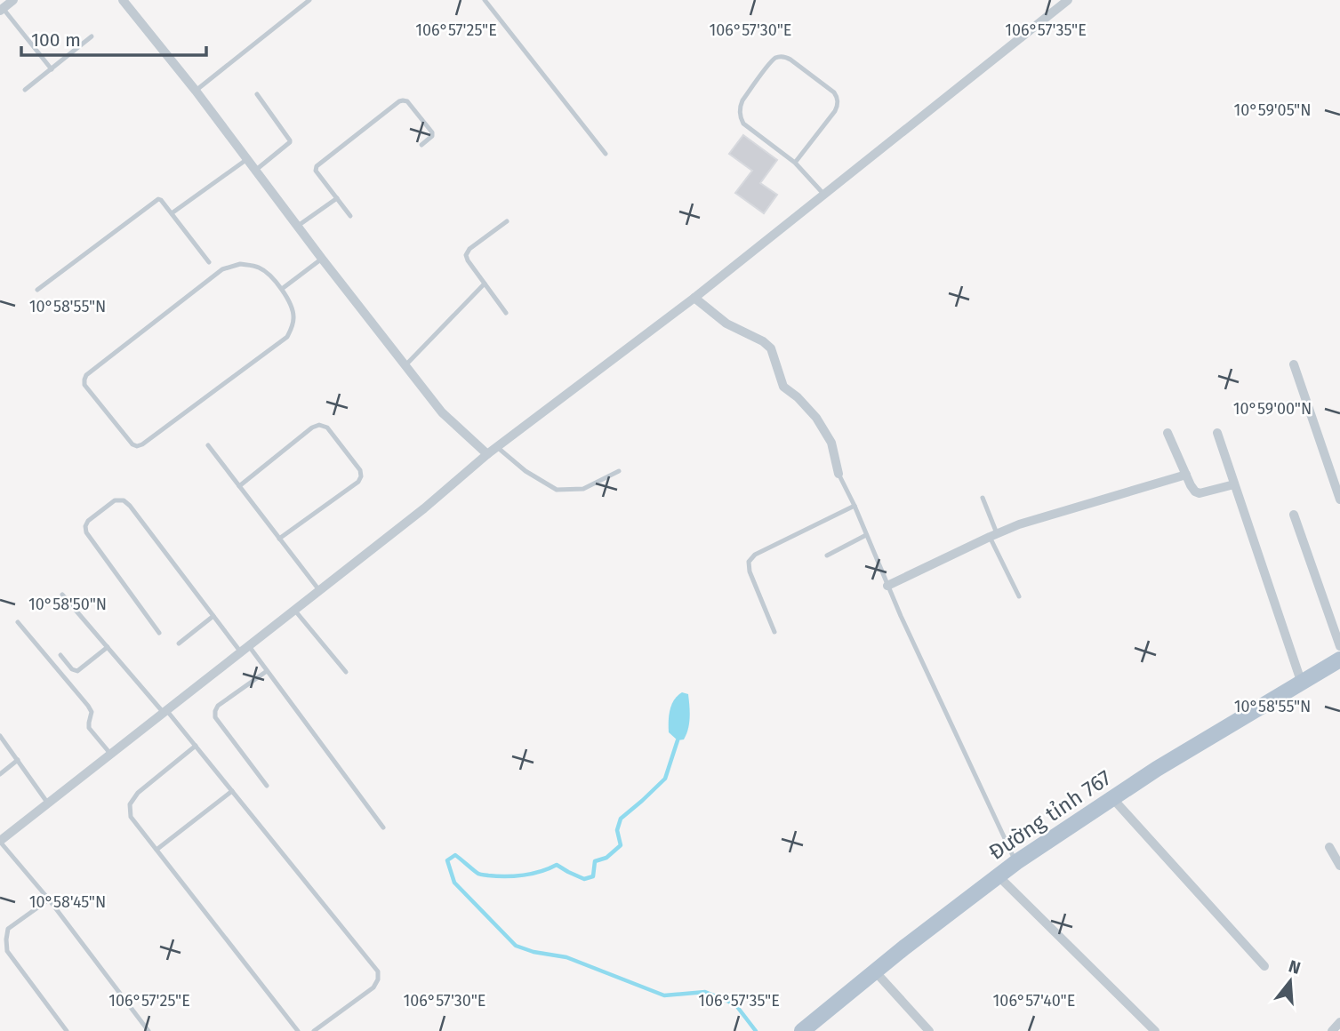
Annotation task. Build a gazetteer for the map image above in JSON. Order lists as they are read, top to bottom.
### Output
{
  "streets": {
    "main road": ["Đường tỉnh 767"]
  },
  "scale_bar": "100 m",
  "north": "top",
  "coordinates": [
    "106°57'25\"E",
    "106°57'30\"E",
    "106°57'35\"E",
    "10°59'05\"N",
    "10°58'55\"N",
    "10°59'00\"N",
    "10°58'50\"N",
    "10°58'45\"N",
    "106°57'40\"E"
  ]
}
